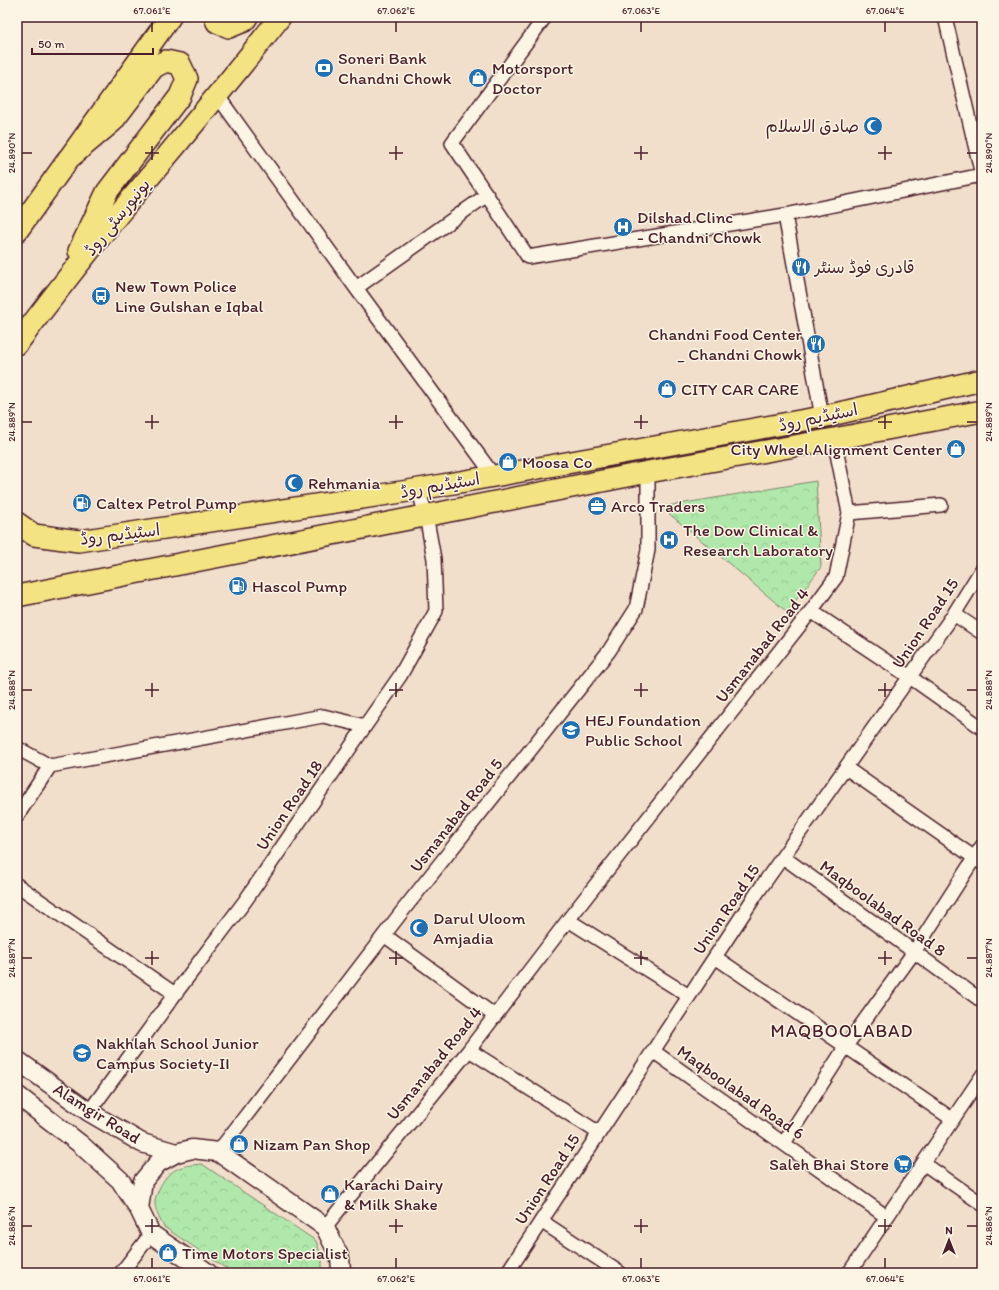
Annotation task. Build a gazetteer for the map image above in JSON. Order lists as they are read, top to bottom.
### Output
{
  "streets": {
    "main road": ["یونیورسٹی روڈ", "اسٹیڈیم روڈ"],
    "street": [
      "Union Road 15",
      "Usmanabad Road 4",
      "Union Road 18",
      "Usmanabad Road 5",
      "Maqboolabad Road 8",
      "Maqboolabad Road 6",
      "Alamgir Road"
    ]
  },
  "crossings": [
    ["اسٹیڈیم روڈ", "Usmanabad Road 4"],
    ["اسٹیڈیم روڈ", "Union Road 18"],
    ["اسٹیڈیم روڈ", "Usmanabad Road 5"],
    ["Union Road 15", "Maqboolabad Road 8"],
    ["Union Road 15", "Maqboolabad Road 6"],
    ["Usmanabad Road 4", "Alamgir Road"],
    ["Union Road 18", "Alamgir Road"],
    ["Usmanabad Road 5", "Alamgir Road"]
  ],
  "districts": ["MAQBOOLABAD"],
  "places": {
    "bank": ["Soneri Bank Chandni Chowk"],
    "shop": [
      "Motorsport Doctor",
      "CITY CAR CARE",
      "City Wheel Alignment Center",
      "Moosa Co",
      "Nizam Pan Shop",
      "Karachi Dairy & Milk Shake",
      "Time Motors Specialist"
    ],
    "mosque": ["صادق الاسلام", "Rehmania", "Darul Uloom Amjadia"],
    "hospital": ["Dilshad Clinc - Chandni Chowk", "The Dow Clinical & Research Laboratory"],
    "restaurant": ["قادری فوڈ سنٹر", "Chandni Food Center _ Chandni Chowk"],
    "bus stop": ["New Town Police Line Gulshan e Iqbal"],
    "fuel station": ["Caltex Petrol Pump", "Hascol Pump"],
    "office": ["Arco Traders"],
    "school or university": ["HEJ Foundation Public School", "Nakhlah School Junior Campus Society-II"],
    "supermarket": ["Saleh Bhai Store"]
  },
  "scale_bar": "50 m",
  "north": "top",
  "coordinates": [
    "67.061°E",
    "67.062°E",
    "67.063°E",
    "67.064°E",
    "24.890°N",
    "24.889°N",
    "24.888°N",
    "24.887°N",
    "24.886°N"
  ]
}
